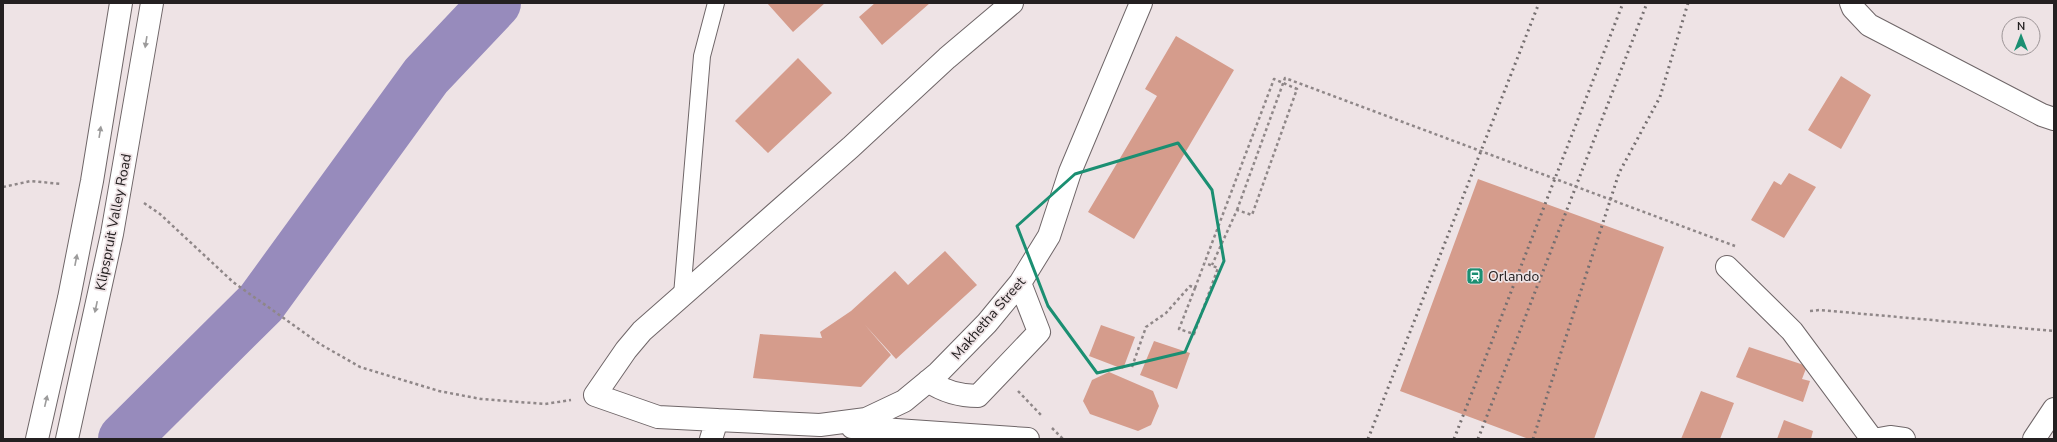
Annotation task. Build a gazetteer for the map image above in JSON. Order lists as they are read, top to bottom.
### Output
{
  "streets": {
    "street": ["Klipspruit Valley Road", "Makhetha Street"]
  },
  "places": {
    "station": ["Orlando"]
  },
  "north": "top"
}
